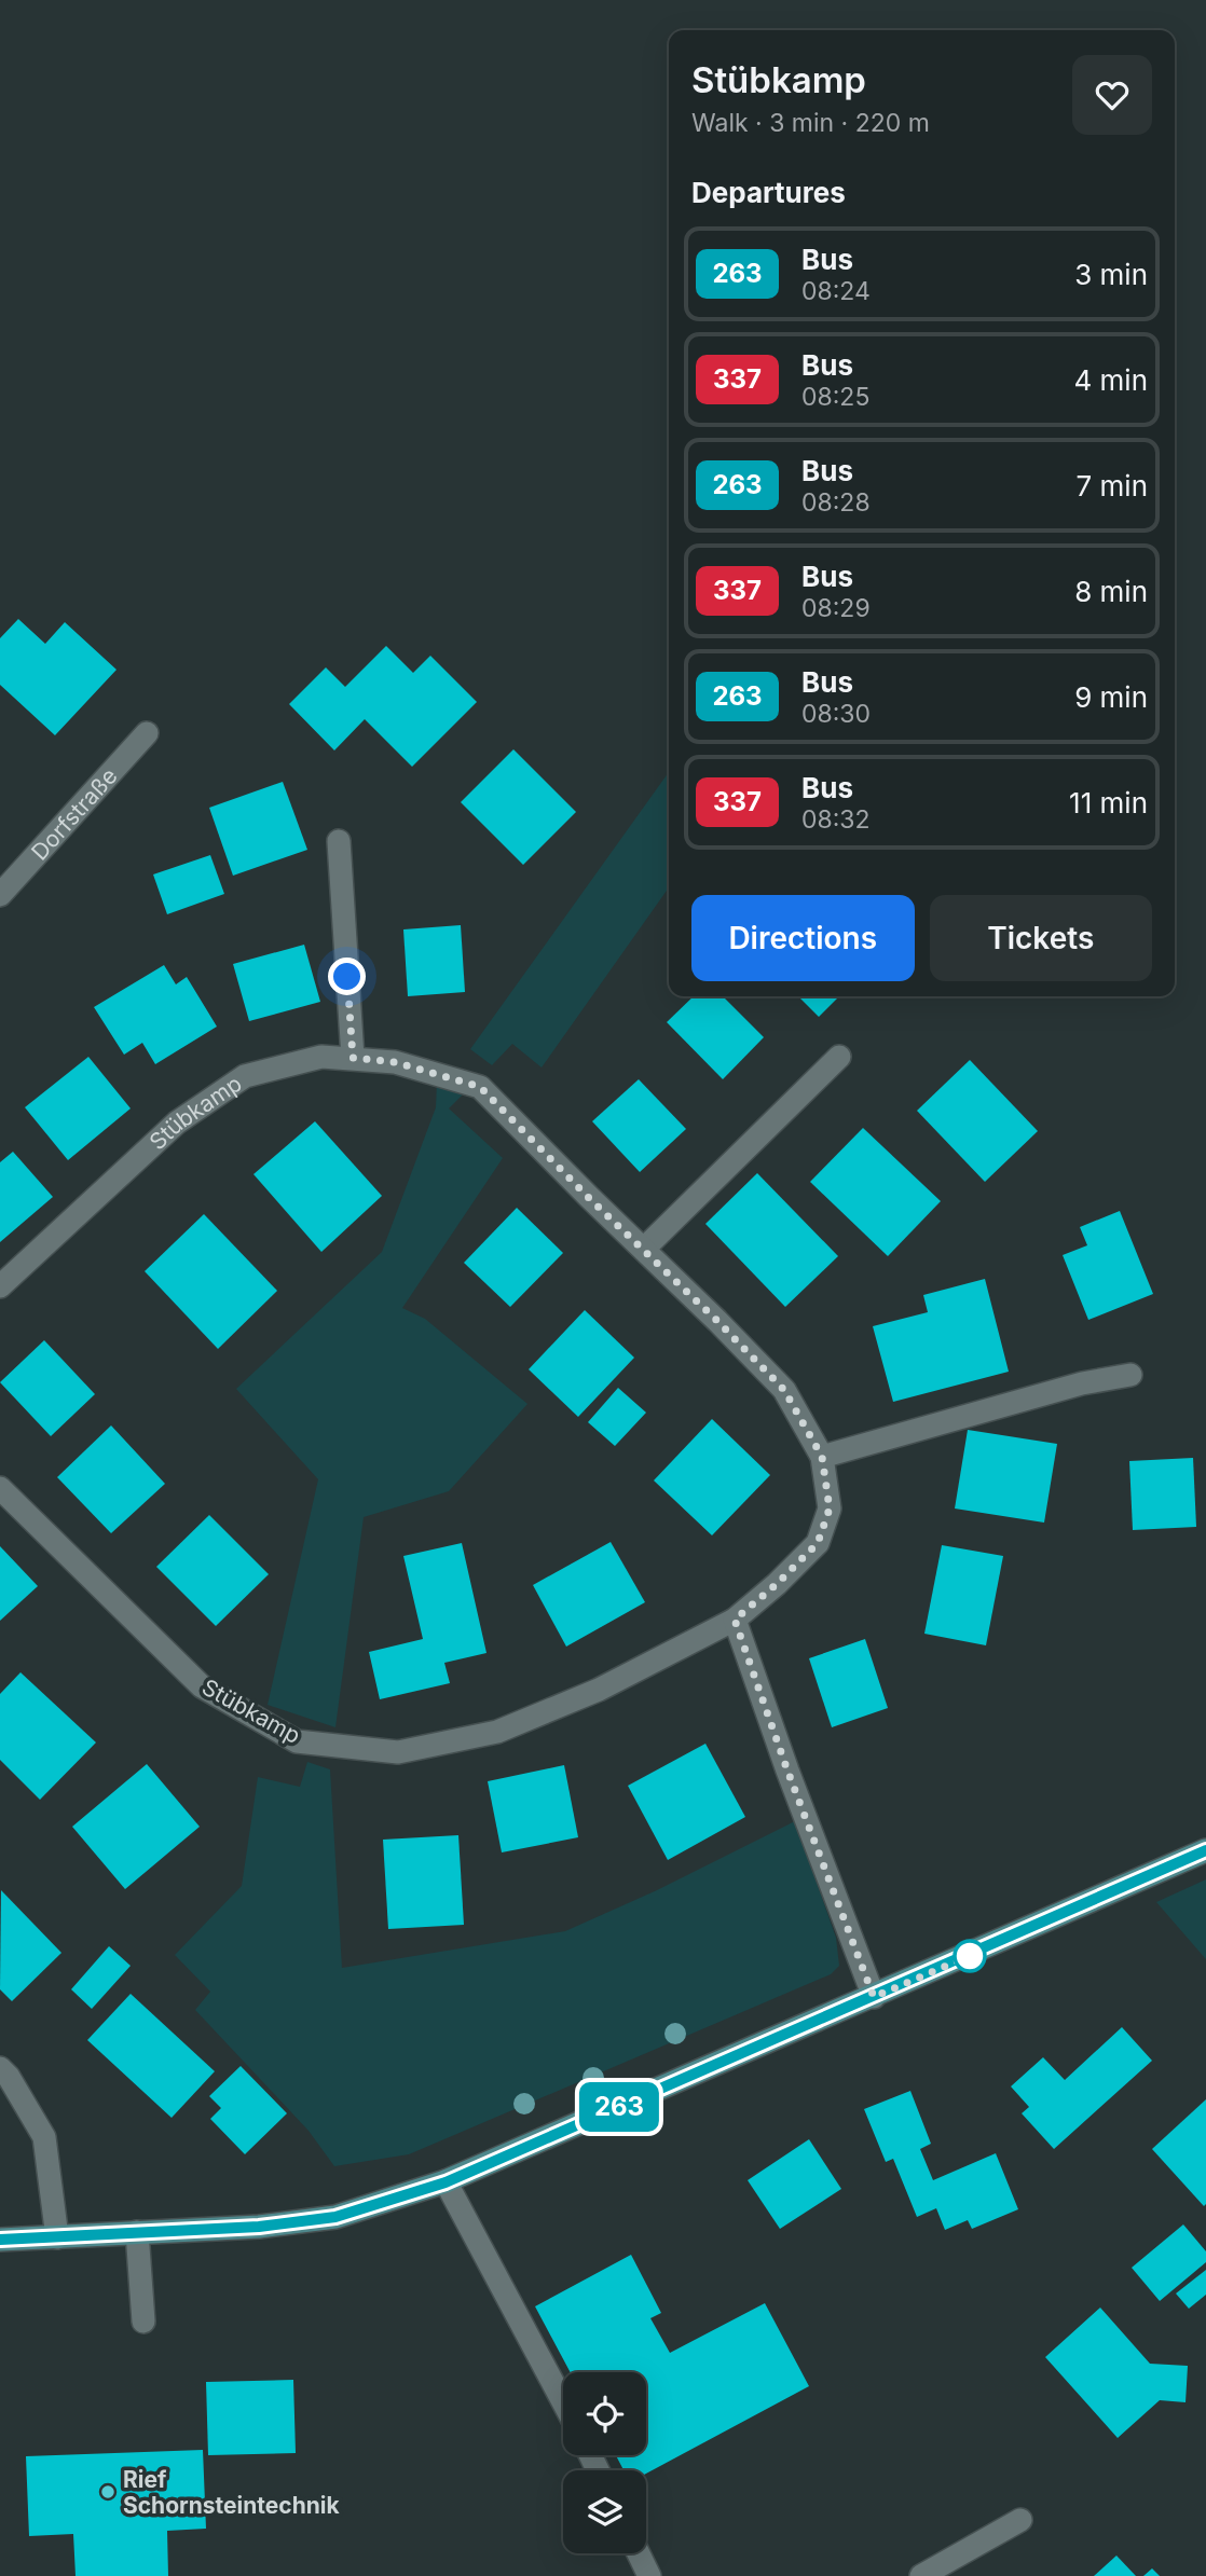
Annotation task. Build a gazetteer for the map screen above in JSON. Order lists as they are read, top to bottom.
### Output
{
  "streets": {
    "street": ["Dorfstraße", "Stübkamp"]
  },
  "places": ["Rief Schornsteintechnik"],
  "lines": ["bus line 263"],
  "page": {
    "on_map": "263",
    "heading": [
      ["Stübkamp", "Walk · 3 min · 220 m"],
      "Departures"
    ],
    "list": [
      {
        "mark": "263",
        "name": "Bus",
        "note": "08:24",
        "value": "3 min"
      },
      {
        "mark": "337",
        "name": "Bus",
        "note": "08:25",
        "value": "4 min"
      },
      {
        "mark": "263",
        "name": "Bus",
        "note": "08:28",
        "value": "7 min"
      },
      {
        "mark": "337",
        "name": "Bus",
        "note": "08:29",
        "value": "8 min"
      },
      {
        "mark": "263",
        "name": "Bus",
        "note": "08:30",
        "value": "9 min"
      },
      {
        "mark": "337",
        "name": "Bus",
        "note": "08:32",
        "value": "11 min"
      }
    ],
    "buttons": ["Directions", "Tickets"]
  }
}
